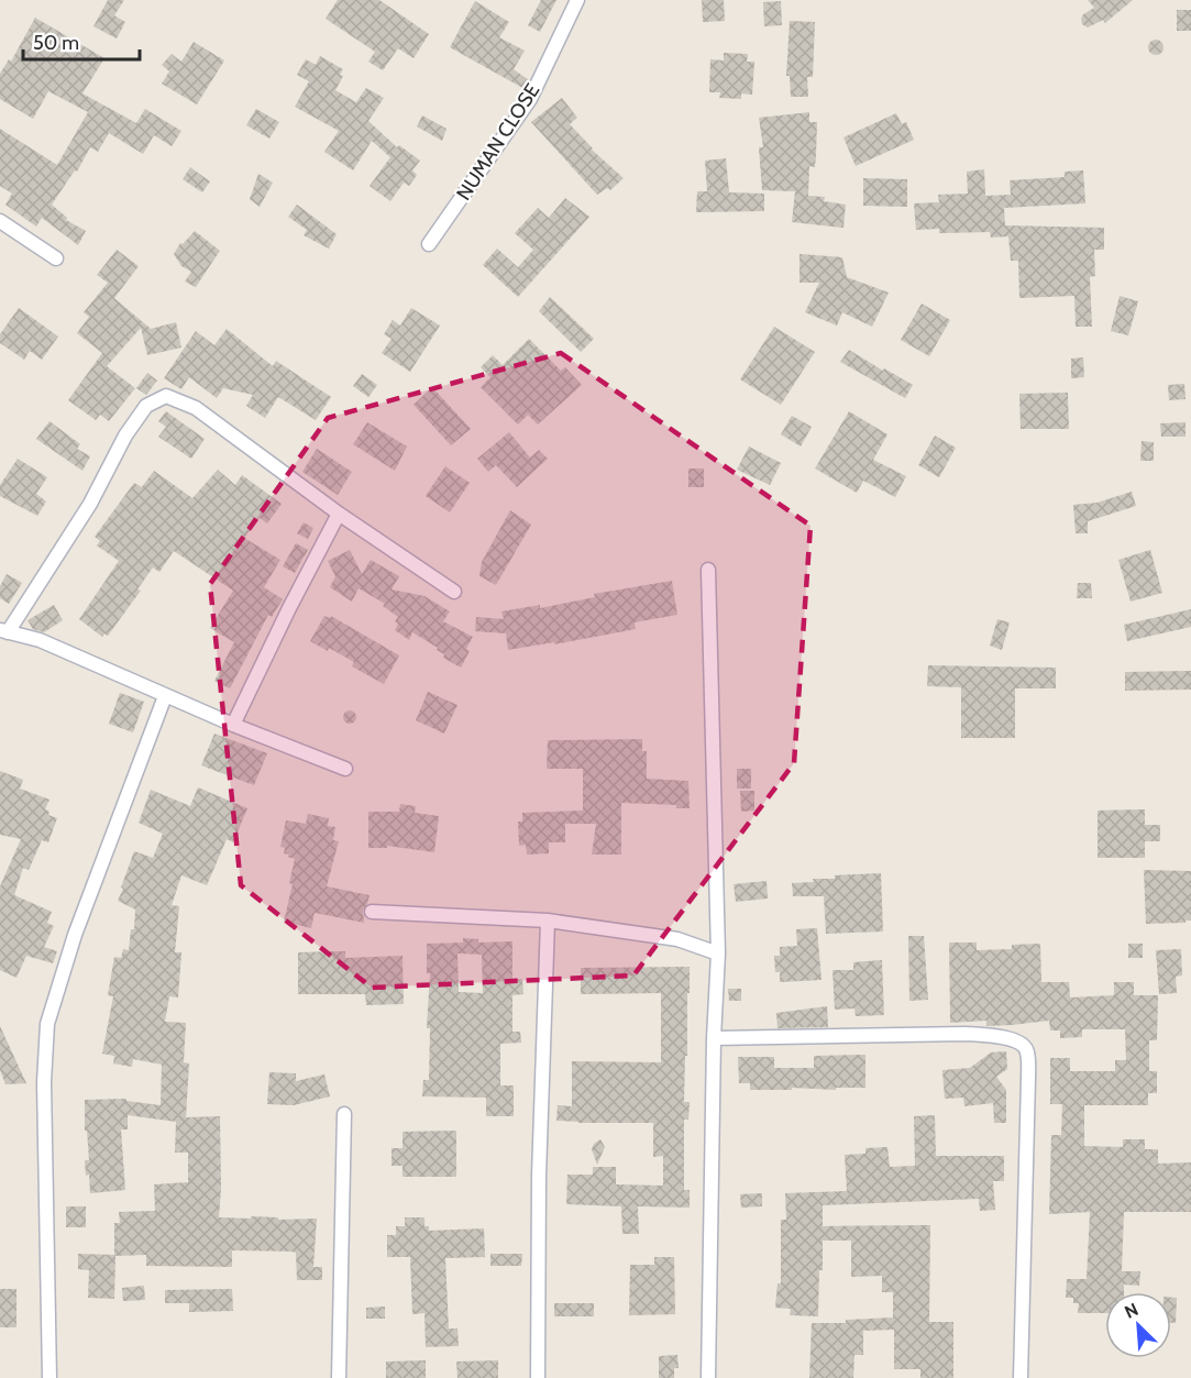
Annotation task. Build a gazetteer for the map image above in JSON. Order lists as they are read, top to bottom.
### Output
{
  "streets": {
    "street": ["NUMAN CLOSE"]
  },
  "scale_bar": "50 m",
  "north": "top left"
}
